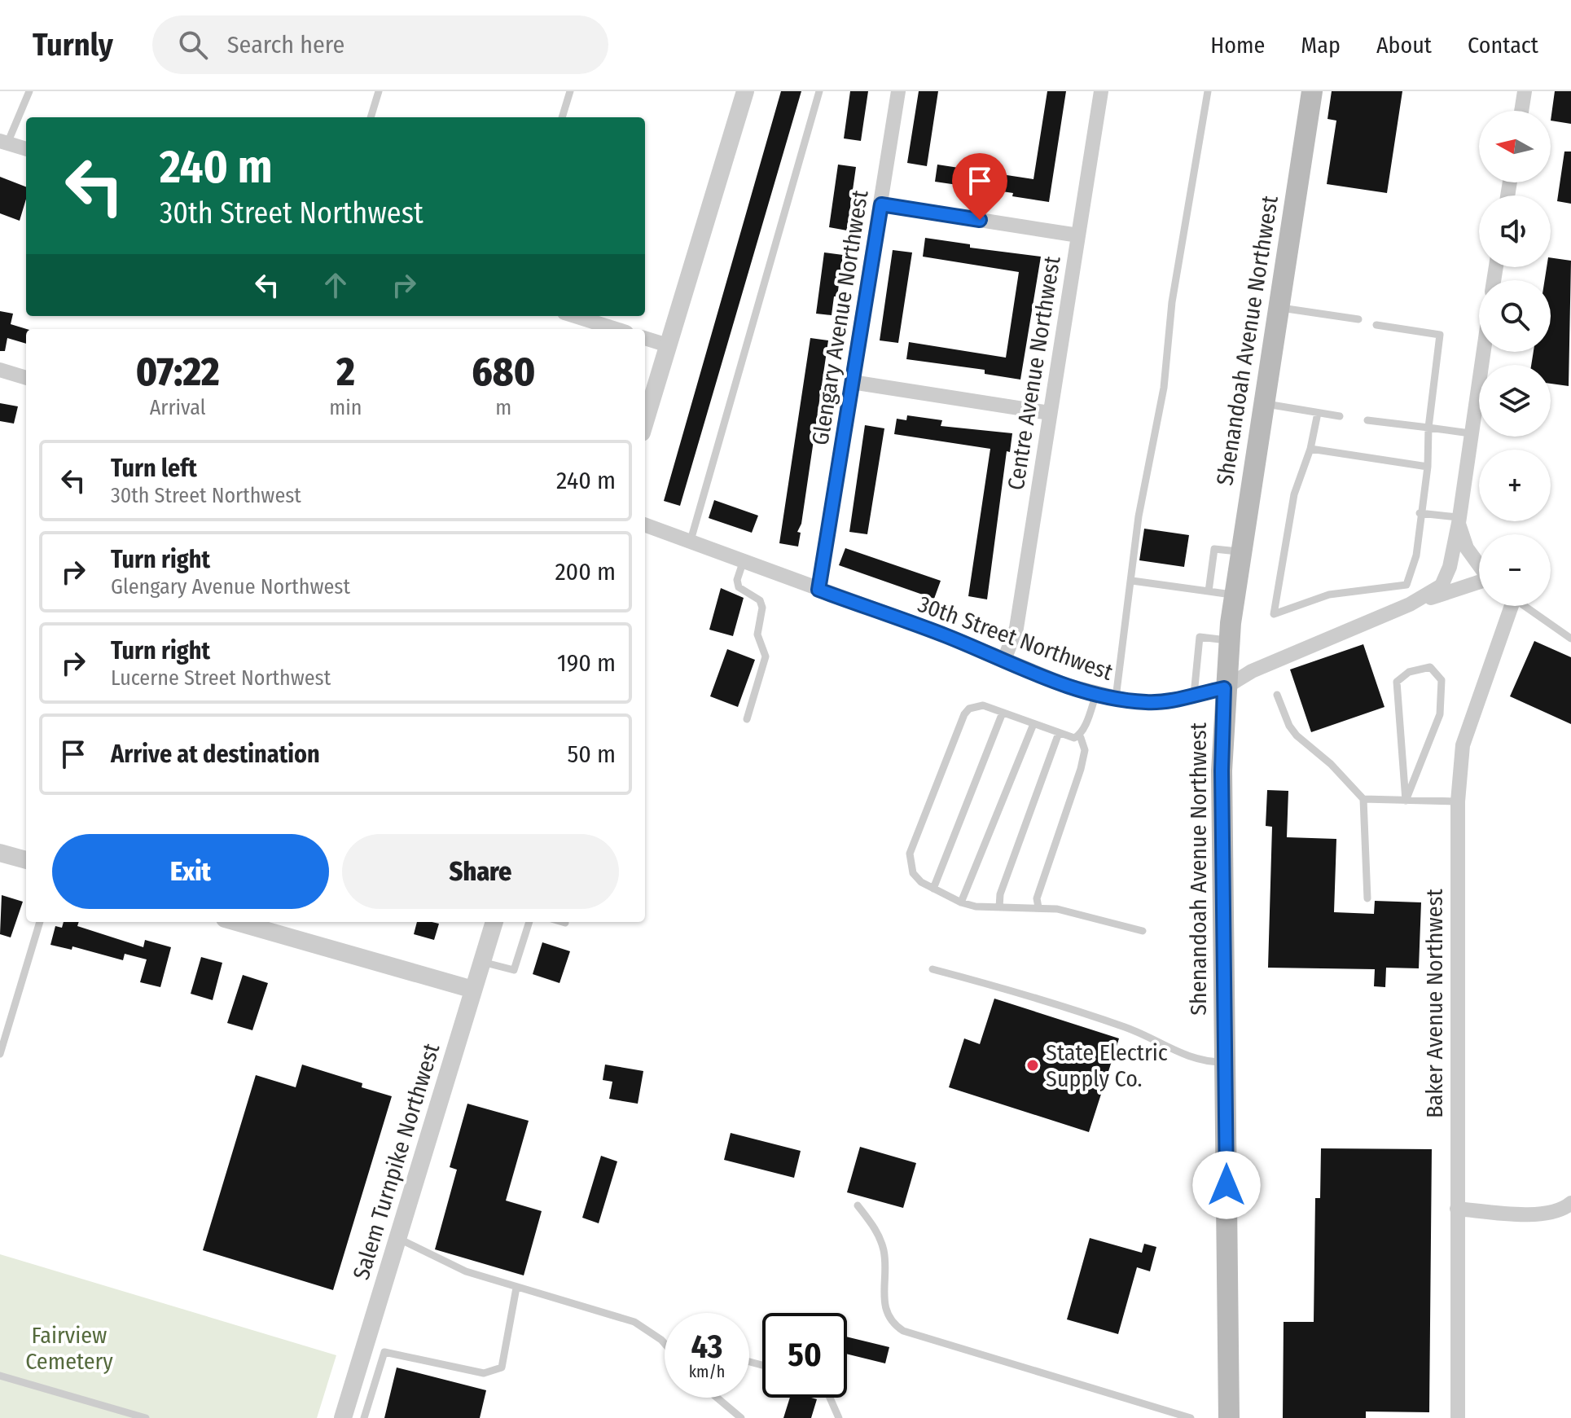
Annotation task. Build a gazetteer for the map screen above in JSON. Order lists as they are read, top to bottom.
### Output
{
  "streets": {
    "main road": ["Shenandoah Avenue Northwest"],
    "street": [
      "Glengary Avenue Northwest",
      "Centre Avenue Northwest",
      "30th Street Northwest",
      "Baker Avenue Northwest",
      "Salem Turnpike Northwest"
    ]
  },
  "crossings": [
    ["Glengary Avenue Northwest", "30th Street Northwest"],
    ["Shenandoah Avenue Northwest", "30th Street Northwest"],
    ["Centre Avenue Northwest", "30th Street Northwest"]
  ],
  "parks": ["Fairview Cemetery"],
  "places": ["State Electric Supply Co."],
  "north": "left",
  "page": {
    "header": "Turnly",
    "search": "Search here",
    "nav": [
      "Home",
      "Map",
      "About",
      "Contact"
    ],
    "map_buttons": ["+", "−"],
    "turn": ["240 m", "30th Street Northwest"],
    "eta": [
      "07:22",
      "Arrival",
      "2",
      "min",
      "680",
      "m"
    ],
    "list": [
      {
        "name": "Turn left",
        "note": "30th Street Northwest",
        "value": "240 m"
      },
      {
        "name": "Turn right",
        "note": "Glengary Avenue Northwest",
        "value": "200 m"
      },
      {
        "name": "Turn right",
        "note": "Lucerne Street Northwest",
        "value": "190 m"
      },
      {
        "name": "Arrive at destination",
        "value": "50 m"
      }
    ],
    "buttons": ["Exit", "Share"],
    "speed": "43 km/h",
    "limit": "50"
  }
}
